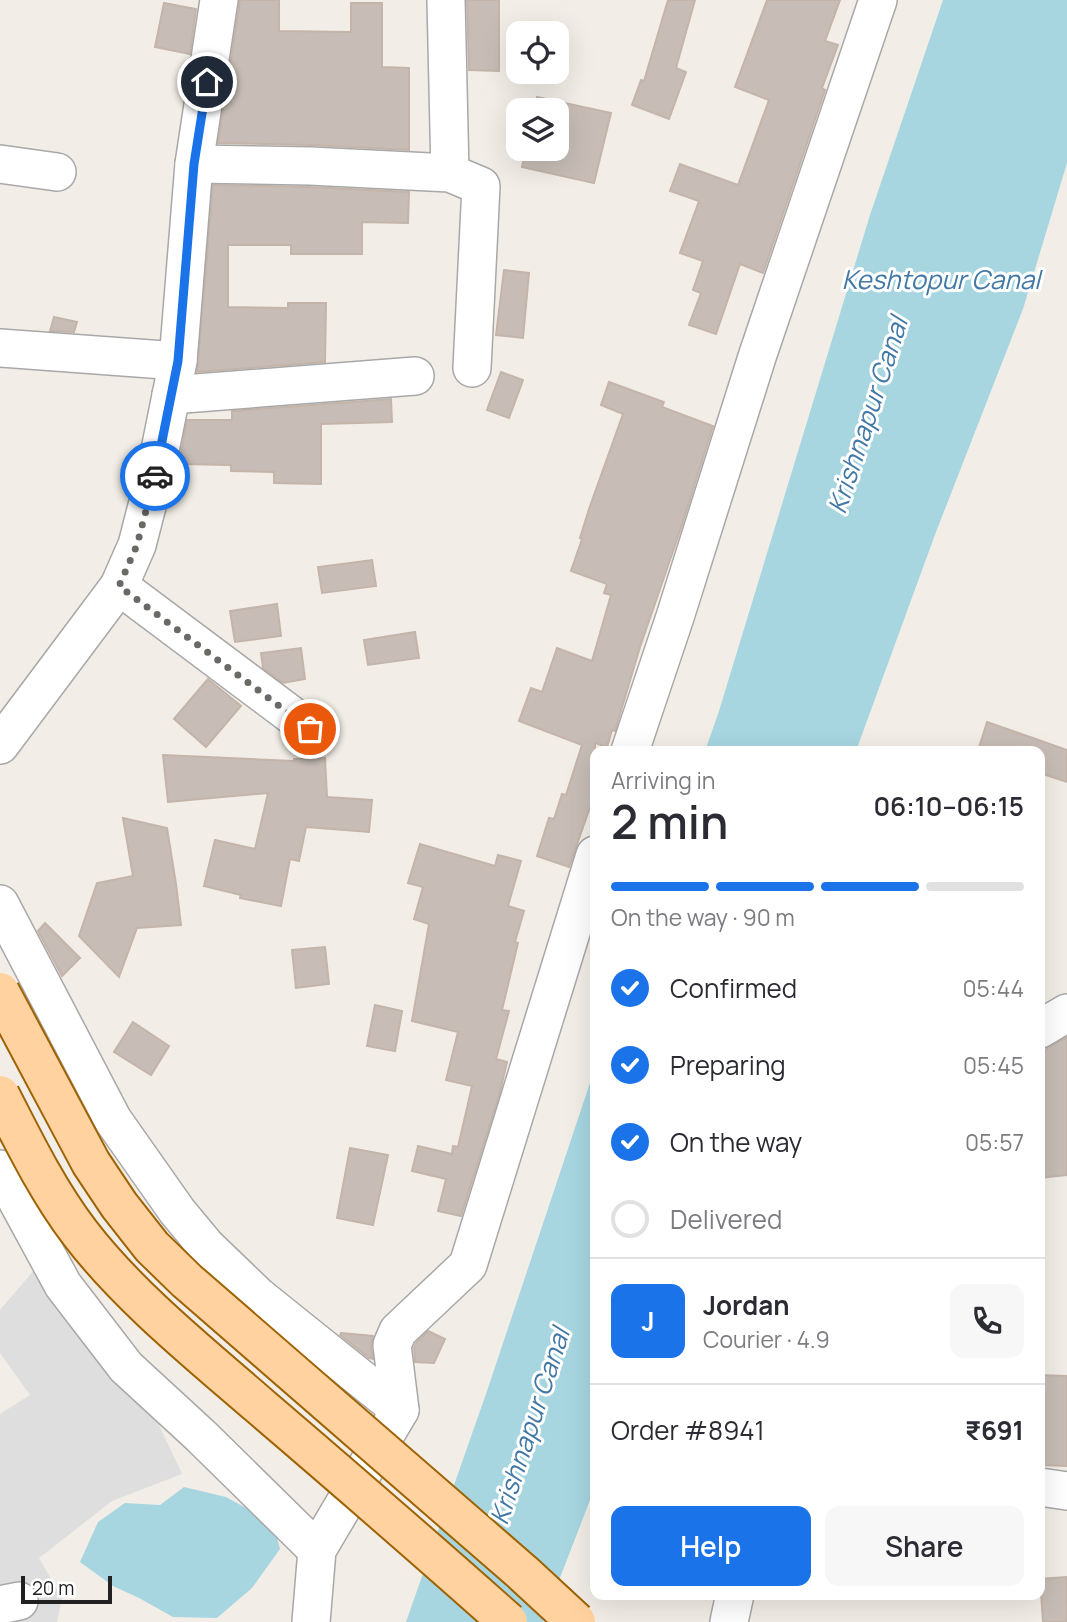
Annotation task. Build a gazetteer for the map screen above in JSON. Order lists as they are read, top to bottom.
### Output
{
  "water": ["Keshtopur Canal", "Krishnapur Canal"],
  "scale_bar": "20 m",
  "page": {
    "heading": ["2 min", "Arriving in", "06:10–06:15"],
    "panel": [
      "Jordan",
      "Courier · 4.9",
      "Order #8941",
      "₹691"
    ],
    "bar": "On the way · 90 m",
    "list": [
      ["Confirmed", "05:44"],
      ["Preparing", "05:45"],
      ["On the way", "05:57"],
      "Delivered"
    ],
    "round": "J",
    "buttons": ["Help", "Share"],
    "scale": "20 m"
  }
}
